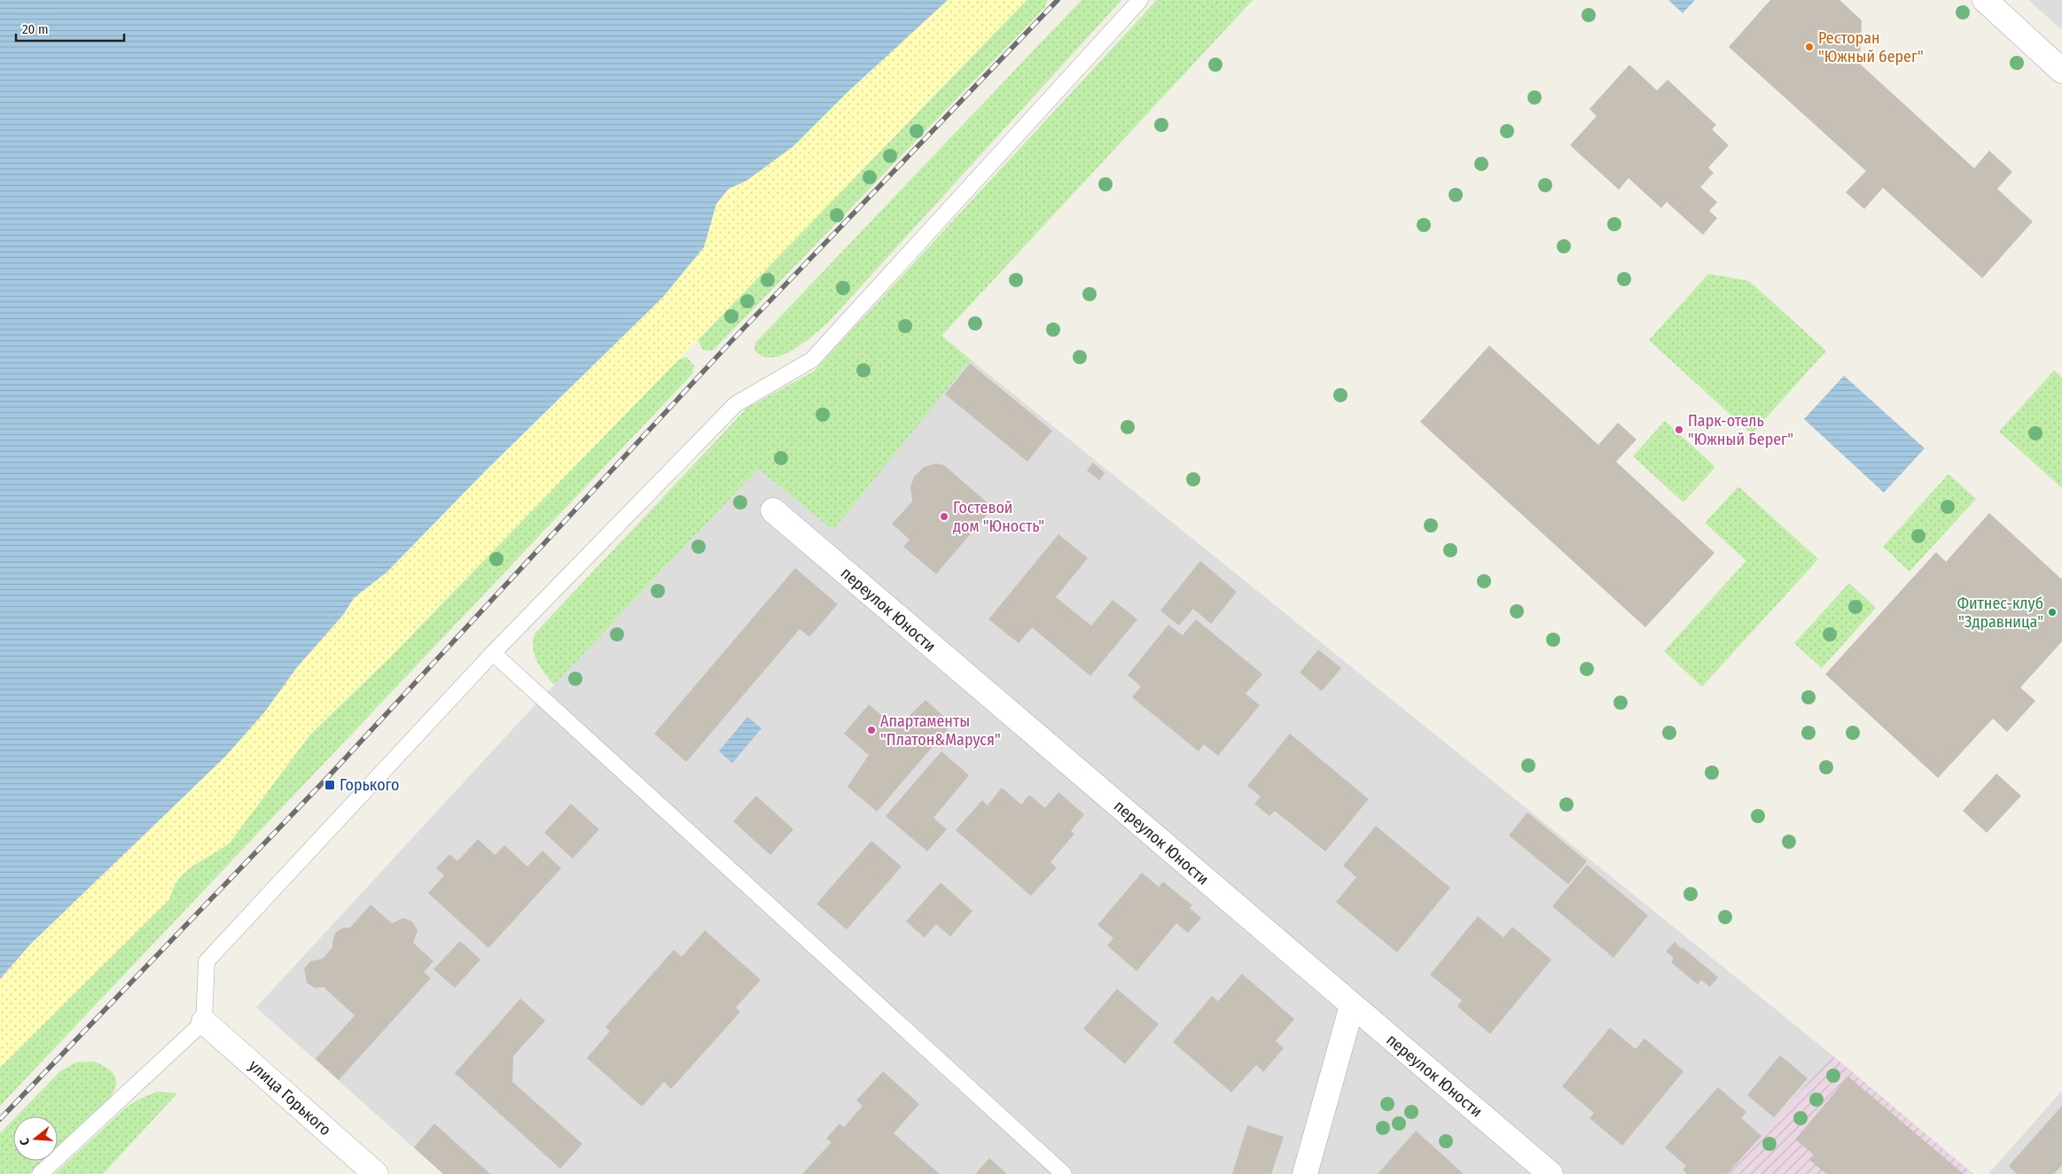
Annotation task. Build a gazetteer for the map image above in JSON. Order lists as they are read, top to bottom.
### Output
{
  "streets": {
    "street": ["переулок Юности", "улица Горького"]
  },
  "places": {
    "other": [
      "Ресторан \"Южный берег\"",
      "Парк-отель \"Южный Берег\"",
      "Гостевой дом \"Юность\"",
      "Фитнес-клуб \"Здравница\"",
      "Апартаменты \"Платон&Маруся\""
    ],
    "transit": ["Горького"]
  },
  "scale_bar": "20 m",
  "north": "left"
}
